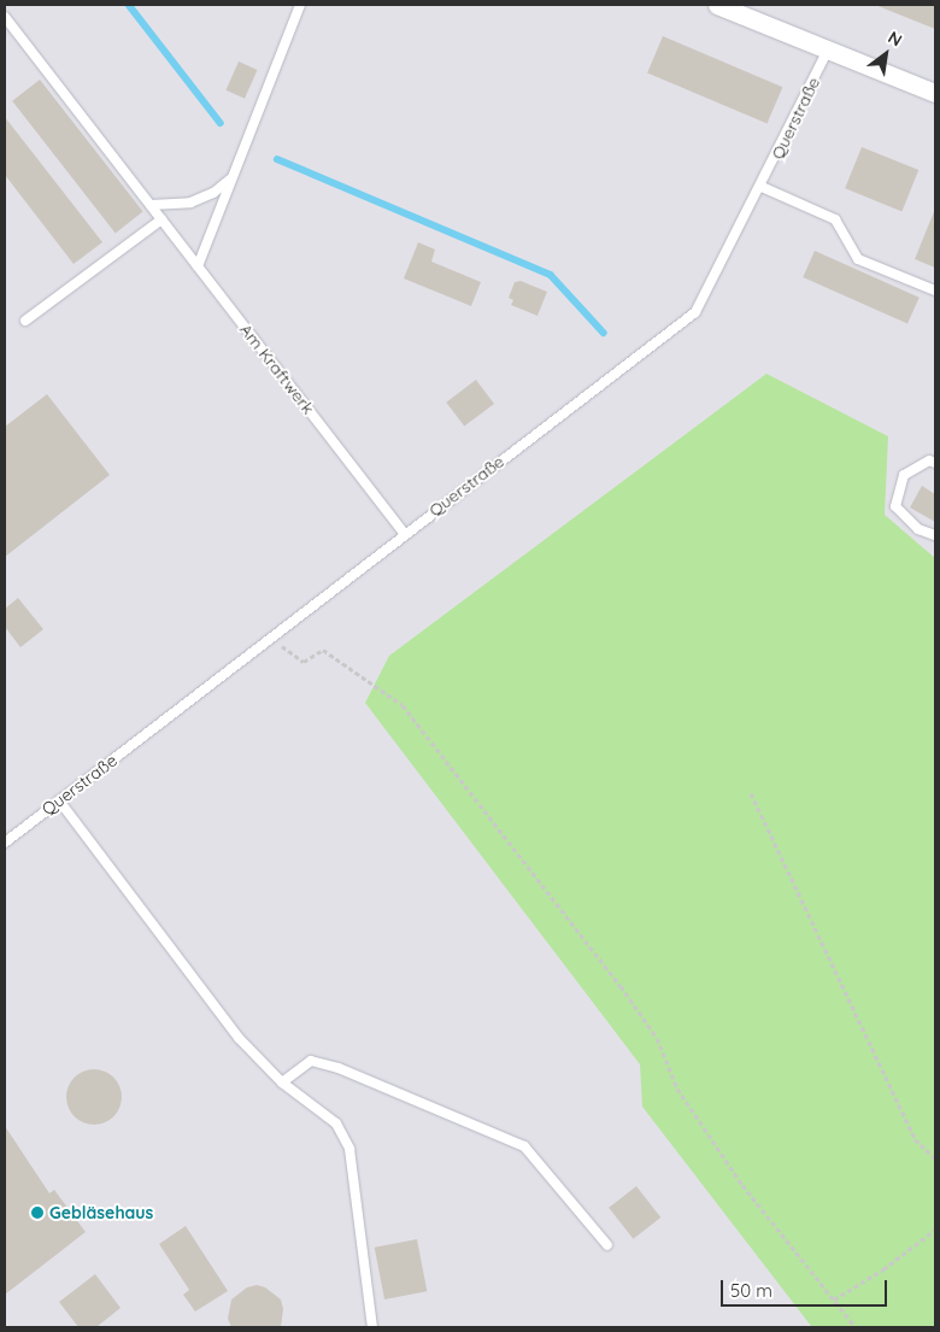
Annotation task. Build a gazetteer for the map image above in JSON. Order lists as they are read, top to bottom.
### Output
{
  "streets": {
    "lane": ["Querstraße", "Am Kraftwerk"]
  },
  "crossings": [
    ["Querstraße", "Am Kraftwerk"]
  ],
  "places": ["Gebläsehaus"],
  "scale_bar": "50 m",
  "north": "top right"
}
